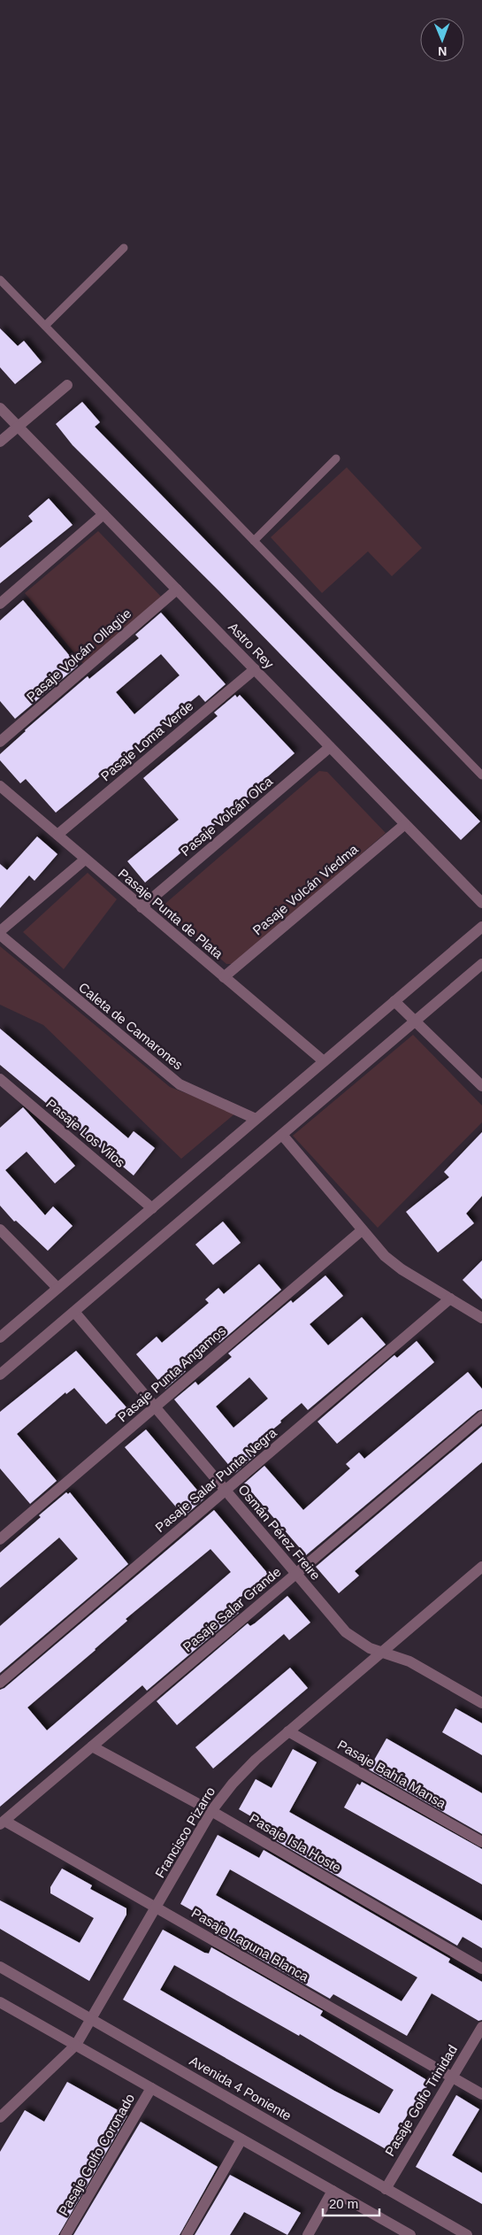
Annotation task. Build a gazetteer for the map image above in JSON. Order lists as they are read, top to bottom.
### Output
{
  "streets": {
    "street": [
      "Astro Rey",
      "Pasaje Volcán Ollagüe",
      "Pasaje Loma Verde",
      "Pasaje Volcán Olca",
      "Pasaje Volcán Viedma",
      "Pasaje Punta de Plata",
      "Caleta de Camarones",
      "Pasaje Los Vilos",
      "Pasaje Punta Angamos",
      "Pasaje Salar Punta Negra",
      "Osmán Pérez Freire",
      "Pasaje Salar Grande",
      "Pasaje Bahía Mansa",
      "Francisco Pizarro",
      "Pasaje Isla Hoste",
      "Pasaje Laguna Blanca",
      "Avenida 4 Poniente",
      "Pasaje Golfo Trinidad",
      "Pasaje Golfo Coronado"
    ]
  },
  "crossings": [
    ["Astro Rey", "Pasaje Volcán Ollagüe"],
    ["Astro Rey", "Pasaje Loma Verde"],
    ["Astro Rey", "Pasaje Volcán Olca"],
    ["Astro Rey", "Pasaje Volcán Viedma"],
    ["Pasaje Loma Verde", "Pasaje Punta de Plata"],
    ["Pasaje Volcán Olca", "Pasaje Punta de Plata"],
    ["Pasaje Volcán Viedma", "Pasaje Punta de Plata"],
    ["Pasaje Punta Angamos", "Osmán Pérez Freire"],
    ["Pasaje Salar Punta Negra", "Osmán Pérez Freire"],
    ["Osmán Pérez Freire", "Pasaje Salar Grande"],
    ["Osmán Pérez Freire", "Francisco Pizarro"],
    ["Pasaje Salar Grande", "Pasaje Isla Hoste"],
    ["Pasaje Salar Grande", "Pasaje Laguna Blanca"],
    ["Pasaje Bahía Mansa", "Francisco Pizarro"],
    ["Francisco Pizarro", "Pasaje Isla Hoste"],
    ["Francisco Pizarro", "Pasaje Laguna Blanca"],
    ["Francisco Pizarro", "Avenida 4 Poniente"],
    ["Pasaje Laguna Blanca", "Pasaje Golfo Trinidad"],
    ["Avenida 4 Poniente", "Pasaje Golfo Trinidad"]
  ],
  "scale_bar": "20 m",
  "north": "bottom"
}
